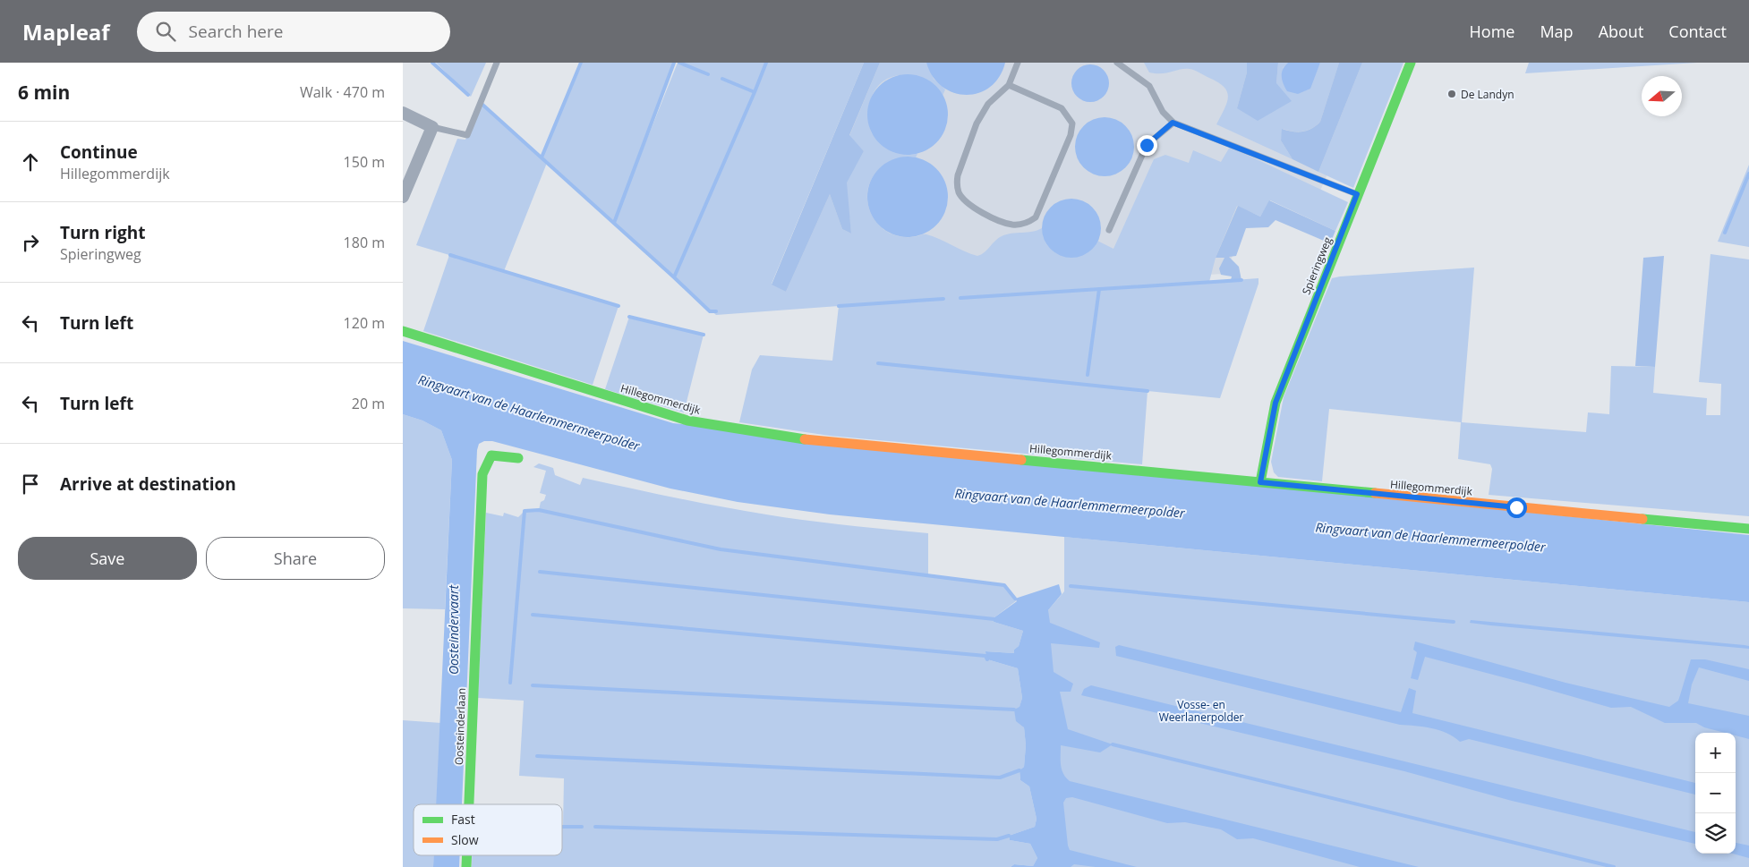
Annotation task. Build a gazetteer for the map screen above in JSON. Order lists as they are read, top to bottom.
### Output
{
  "streets": {
    "street": ["Spieringweg", "Hillegommerdijk", "Oosteinderlaan"]
  },
  "crossings": [
    ["Spieringweg", "Hillegommerdijk"]
  ],
  "water": ["Ringvaart van de Haarlemmermeerpolder", "Oosteindervaart"],
  "parks": ["Vosse- en Weerlanerpolder"],
  "places": ["De Landyn"],
  "legend": ["Fast", "Slow"],
  "north": "left",
  "page": {
    "header": "Mapleaf",
    "search": "Search here",
    "nav": [
      "Home",
      "Map",
      "About",
      "Contact"
    ],
    "heading": ["6 min", "Walk · 470 m"],
    "list": [
      ["Continue", "Hillegommerdijk", "150 m"],
      ["Turn right", "Spieringweg", "180 m"],
      ["Turn left", "120 m"],
      ["Turn left", "20 m"],
      "Arrive at destination"
    ],
    "buttons": ["Save", "Share"],
    "map_buttons": ["+", "−"]
  }
}
